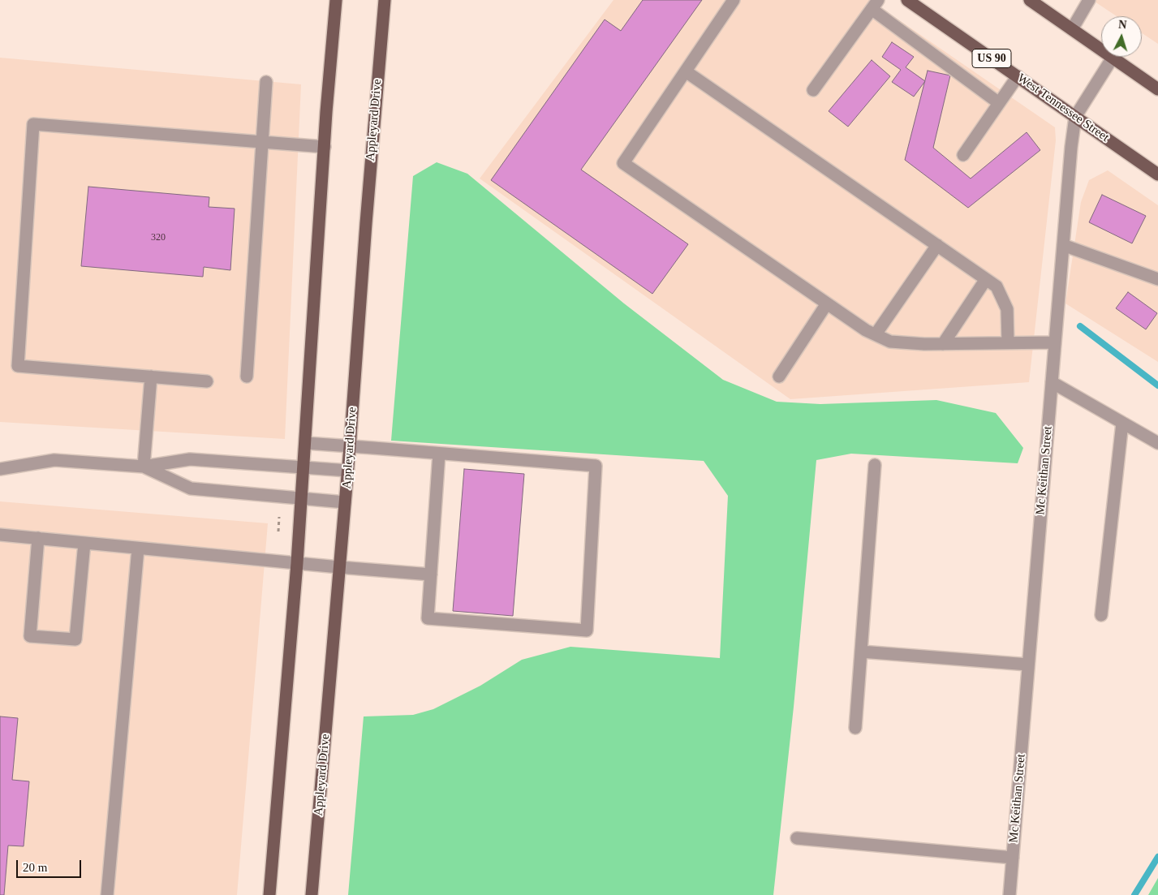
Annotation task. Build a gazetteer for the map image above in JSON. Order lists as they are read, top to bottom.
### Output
{
  "streets": {
    "main road": ["US 90", "West Tennessee Street", "Appleyard Drive"],
    "street": ["Mc Keithan Street"]
  },
  "crossings": [
    ["West Tennessee Street", "Mc Keithan Street"]
  ],
  "house_numbers": ["320"],
  "scale_bar": "20 m",
  "north": "top"
}
